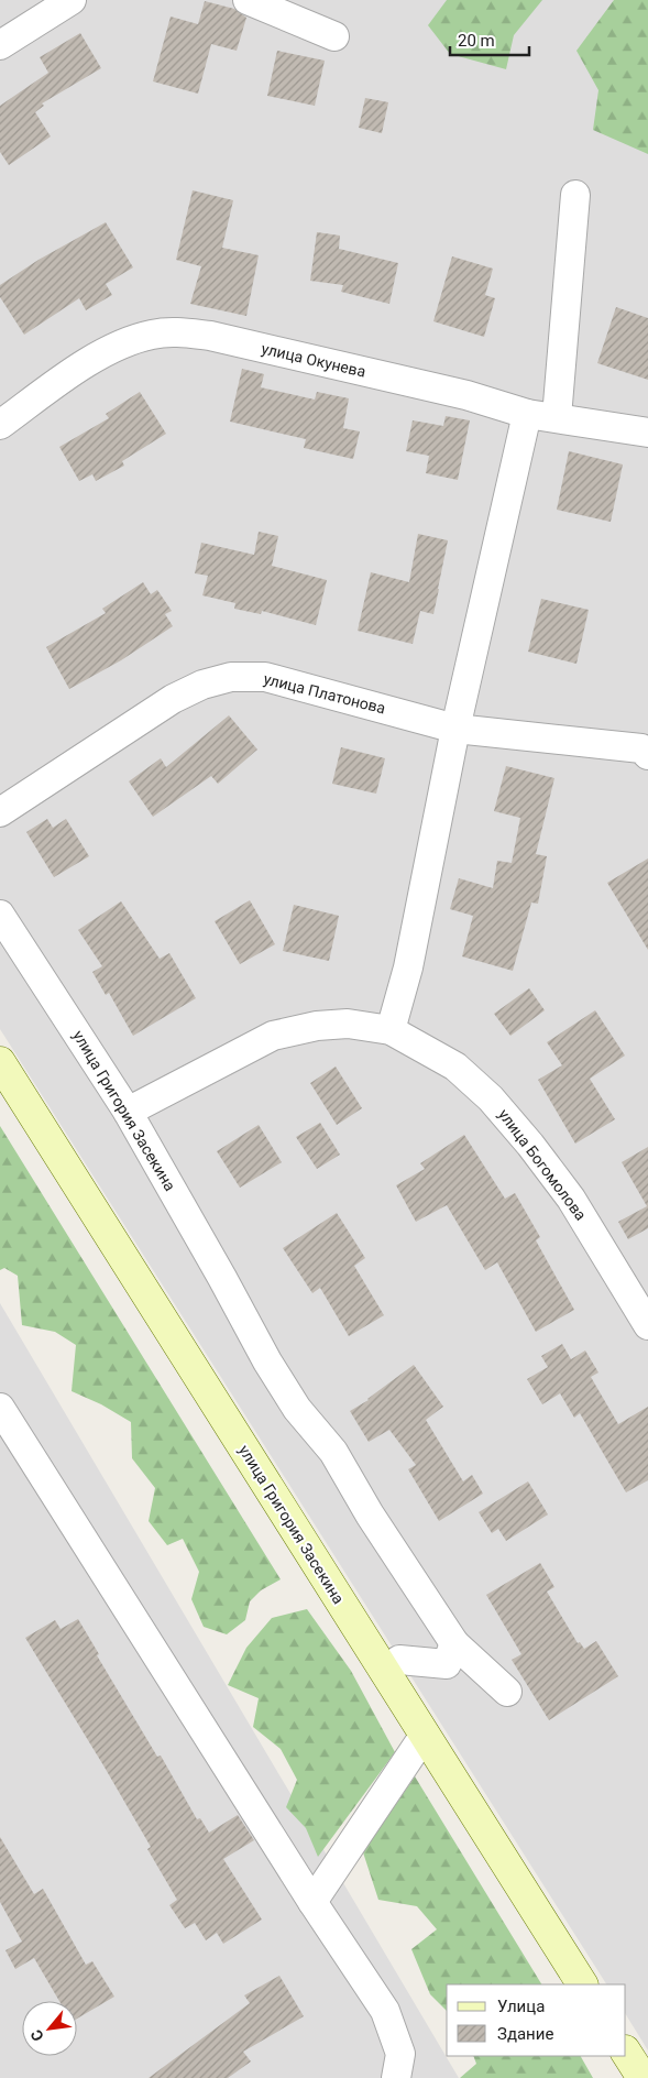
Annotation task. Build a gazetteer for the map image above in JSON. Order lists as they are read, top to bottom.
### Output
{
  "streets": {
    "main road": ["улица Григория Засекина"],
    "street": ["улица Окунева", "улица Платонова", "улица Богомолова"]
  },
  "crossings": [
    ["улица Григория Засекина", "улица Богомолова"]
  ],
  "legend": ["Улица", "Здание"],
  "scale_bar": "20 m",
  "north": "bottom left"
}
